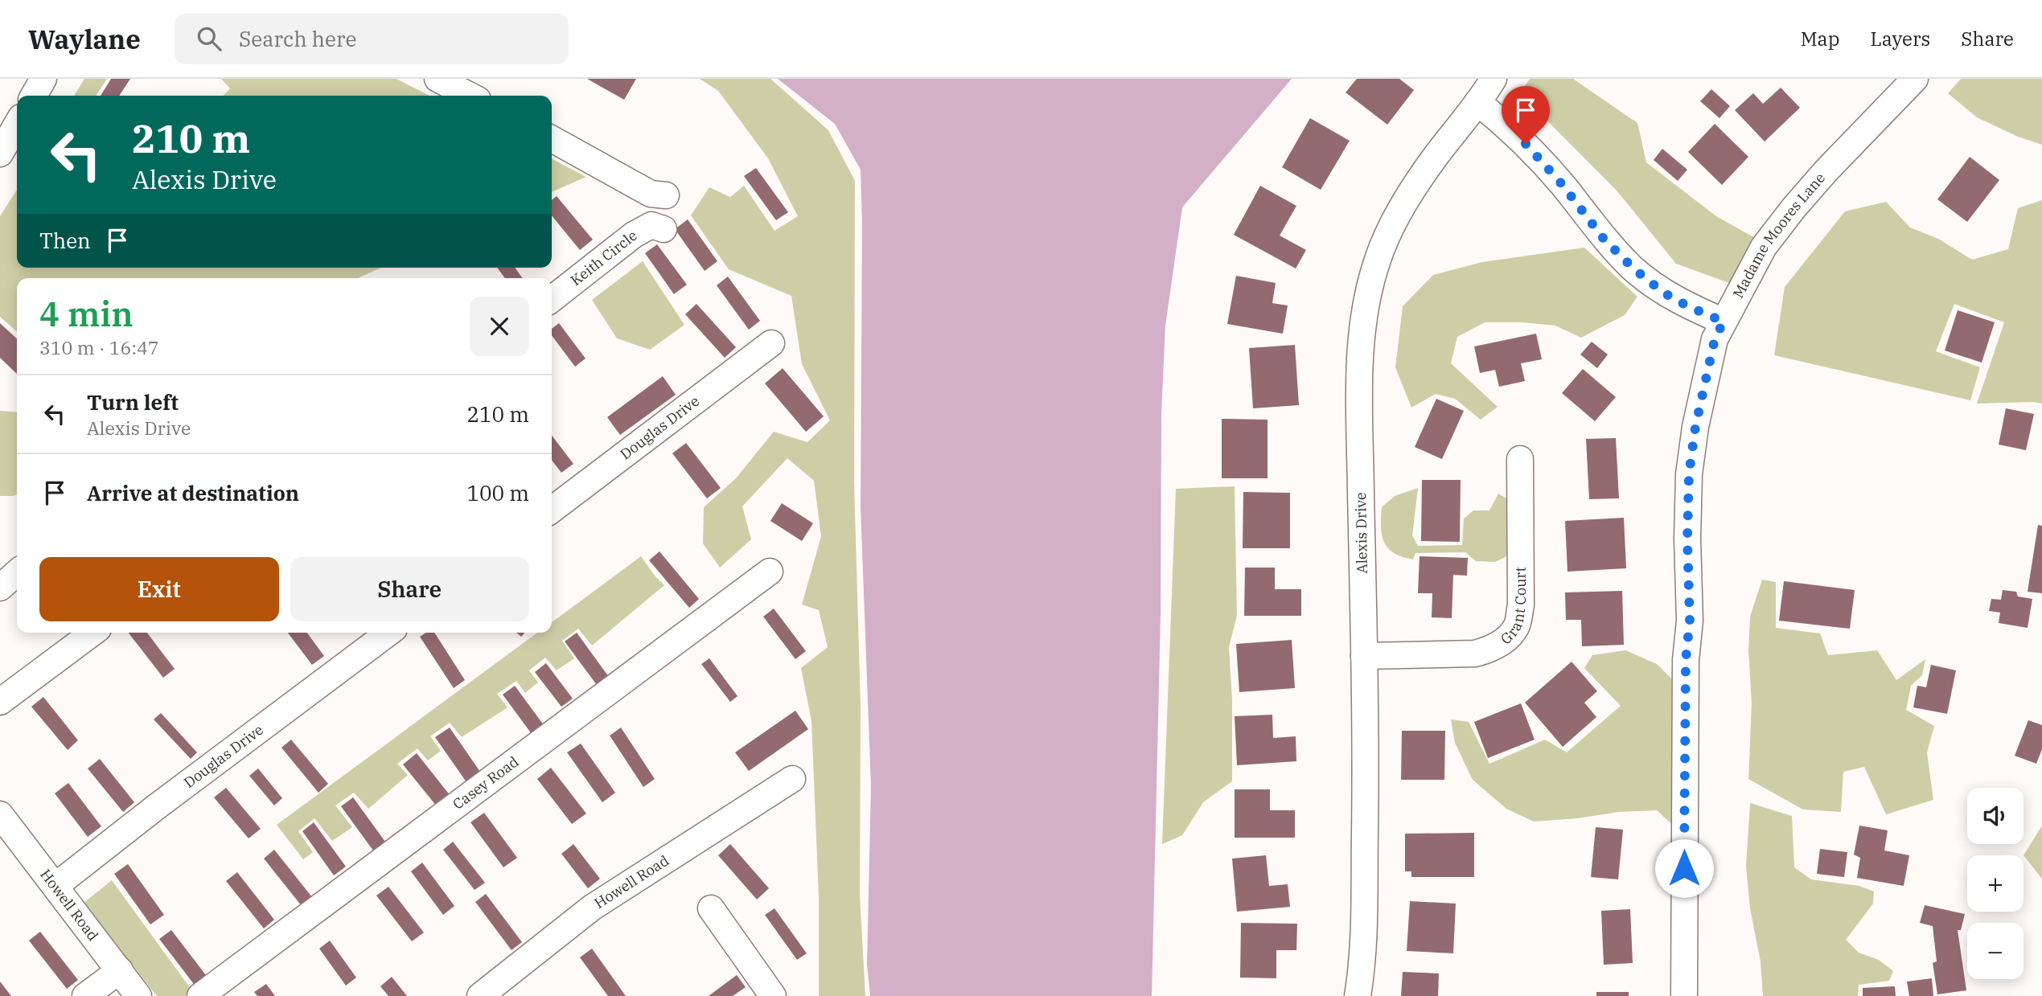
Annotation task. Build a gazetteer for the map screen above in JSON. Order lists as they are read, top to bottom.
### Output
{
  "streets": {
    "street": [
      "Madame Moores Lane",
      "Keith Circle",
      "Douglas Drive",
      "Alexis Drive",
      "Grant Court",
      "Casey Road",
      "Howell Road"
    ]
  },
  "crossings": [
    ["Douglas Drive", "Howell Road"],
    ["Alexis Drive", "Grant Court"]
  ],
  "page": {
    "header": "Waylane",
    "search": "Search here",
    "nav": ["Map", "Layers", "Share"],
    "turn": ["210 m", "Alexis Drive"],
    "then": "Then",
    "heading": ["4 min", "310 m · 16:47"],
    "list": [
      {
        "name": "Turn left",
        "note": "Alexis Drive",
        "value": "210 m"
      },
      {
        "name": "Arrive at destination",
        "value": "100 m"
      }
    ],
    "buttons": ["Exit", "Share"],
    "map_buttons": ["+", "−"]
  }
}
